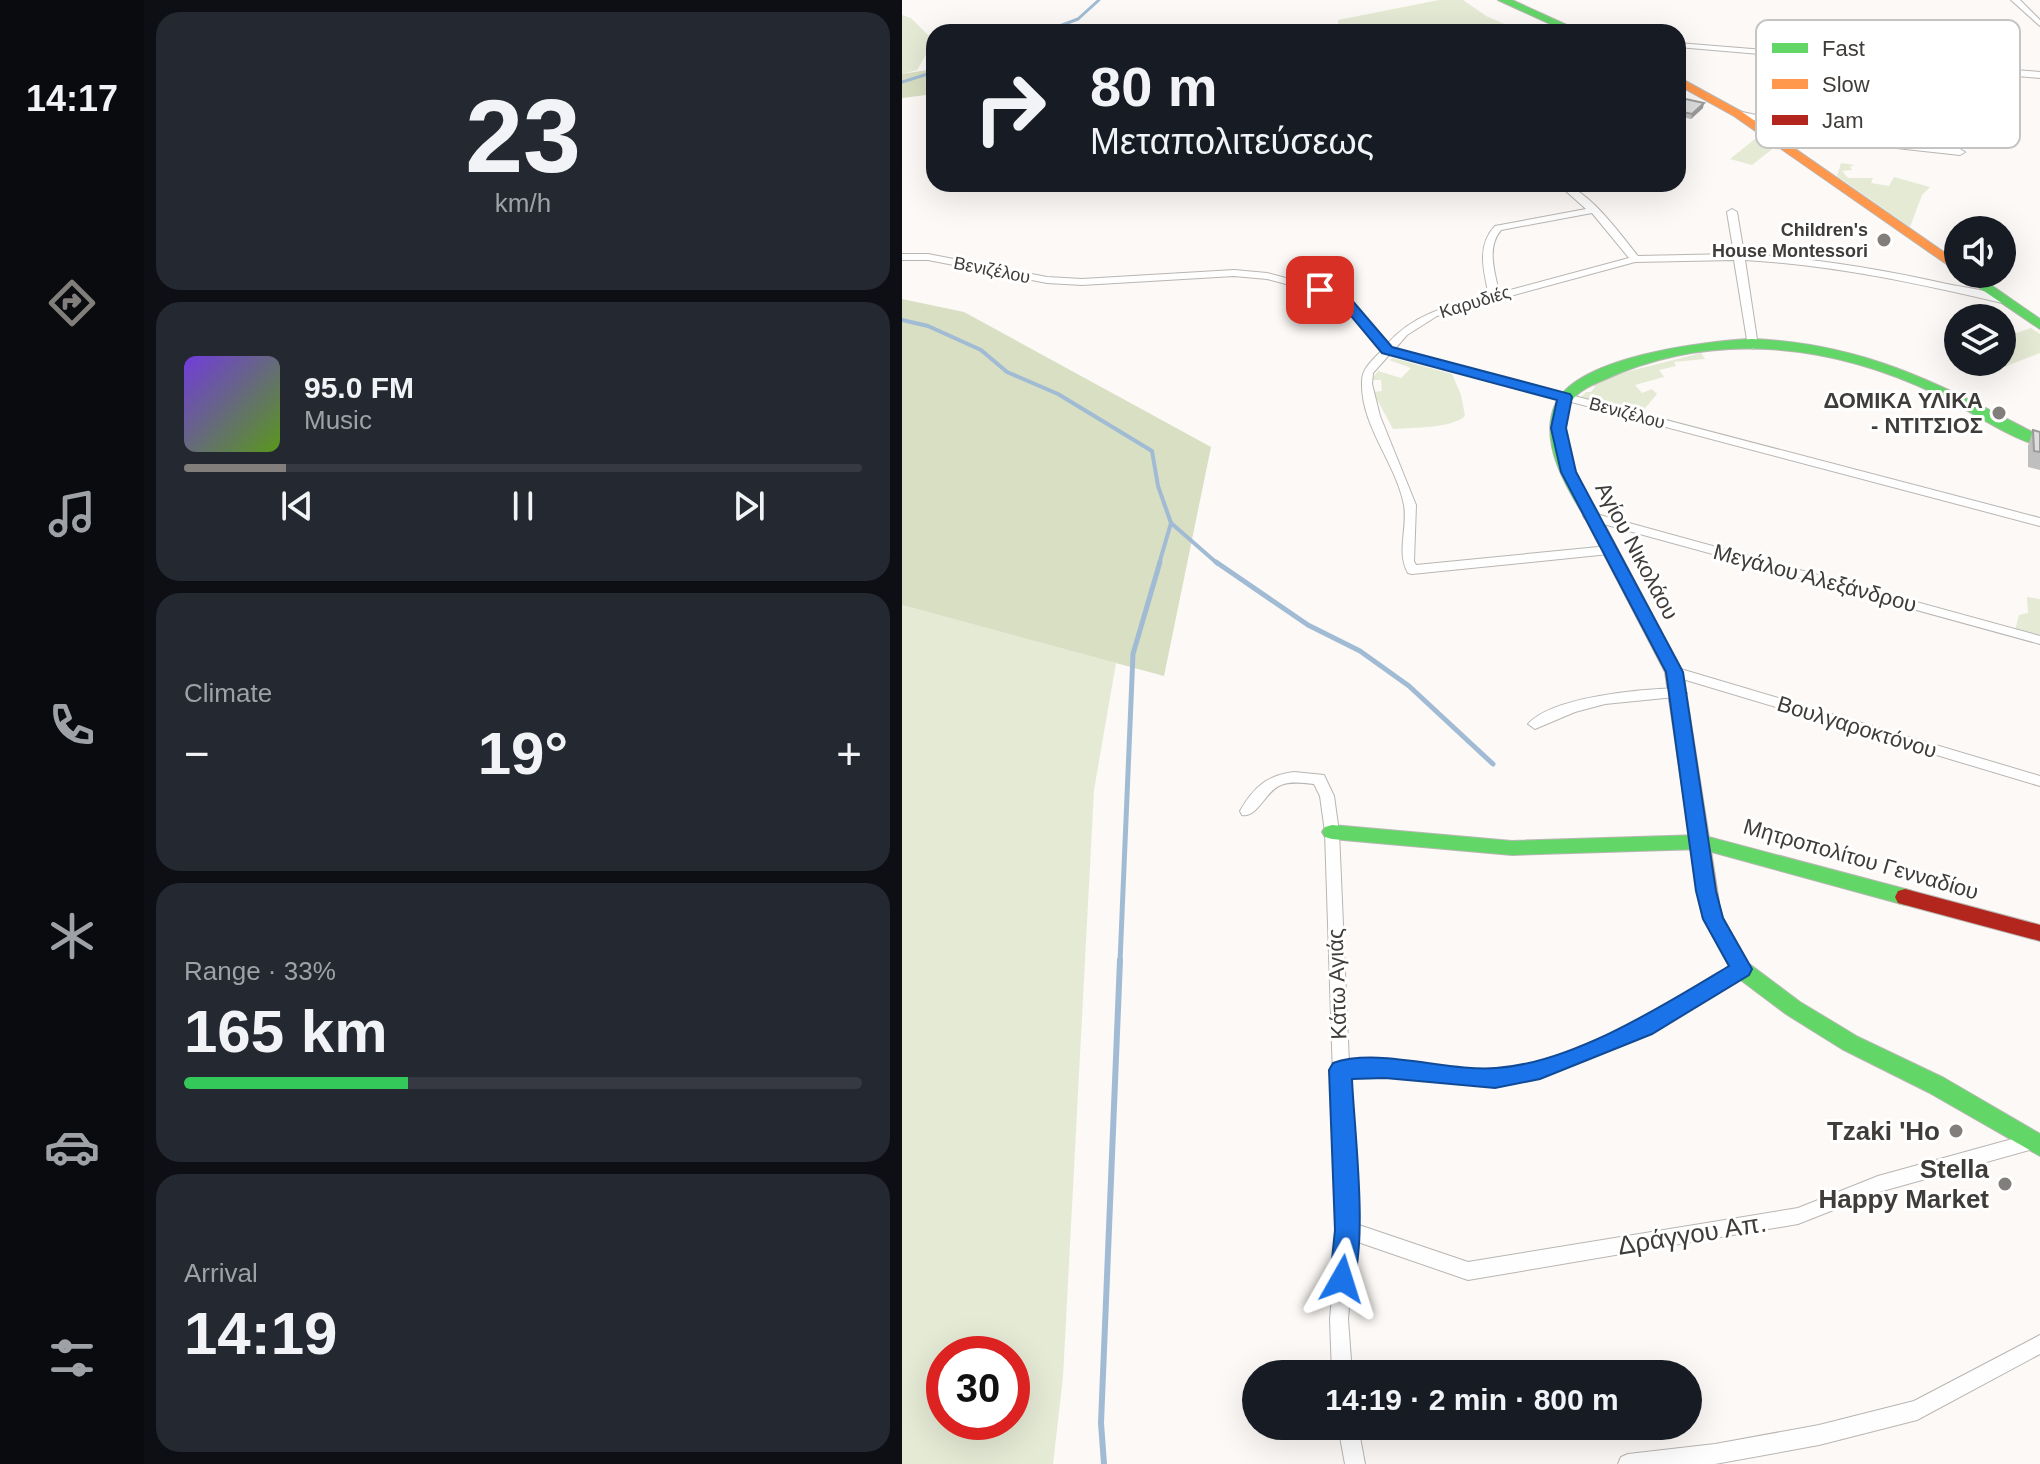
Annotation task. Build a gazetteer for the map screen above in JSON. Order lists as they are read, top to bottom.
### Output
{
  "streets": {
    "street": [
      "Βενιζέλου",
      "Καρυδιές",
      "Αγίου Νικολάου",
      "Μεγάλου Αλεξάνδρου",
      "Βουλγαροκτόνου",
      "Μητροπολίτου Γενναδίου",
      "Κάτω Αγιάς",
      "Δράγγου Απ."
    ]
  },
  "crossings": [
    ["Βενιζέλου", "Καρυδιές"],
    ["Βενιζέλου", "Αγίου Νικολάου"],
    ["Καρυδιές", "Αγίου Νικολάου"],
    ["Αγίου Νικολάου", "Μεγάλου Αλεξάνδρου"],
    ["Αγίου Νικολάου", "Βουλγαροκτόνου"],
    ["Αγίου Νικολάου", "Μητροπολίτου Γενναδίου"],
    ["Αγίου Νικολάου", "Δράγγου Απ."],
    ["Μητροπολίτου Γενναδίου", "Κάτω Αγιάς"],
    ["Κάτω Αγιάς", "Δράγγου Απ."]
  ],
  "places": [
    "Children's House Montessori",
    "ΔΟΜΙΚΑ ΥΛΙΚΑ - ΝΤΙΤΣΙΟΣ",
    "Tzaki 'Ho",
    "Stella Happy Market"
  ],
  "legend": ["Fast", "Slow", "Jam"],
  "page": {
    "tabs": "14:17",
    "tile": [
      ["23", "km/h"],
      "Climate",
      ["Range · 33%", "165 km"],
      ["Arrival", "14:19"]
    ],
    "turn": ["80 m", "Μεταπολιτεύσεως"],
    "song": ["95.0 FM", "Music"],
    "heat": ["−", "19°", "+"],
    "limit": "30",
    "trip": "14:19 · 2 min · 800 m"
  }
}
